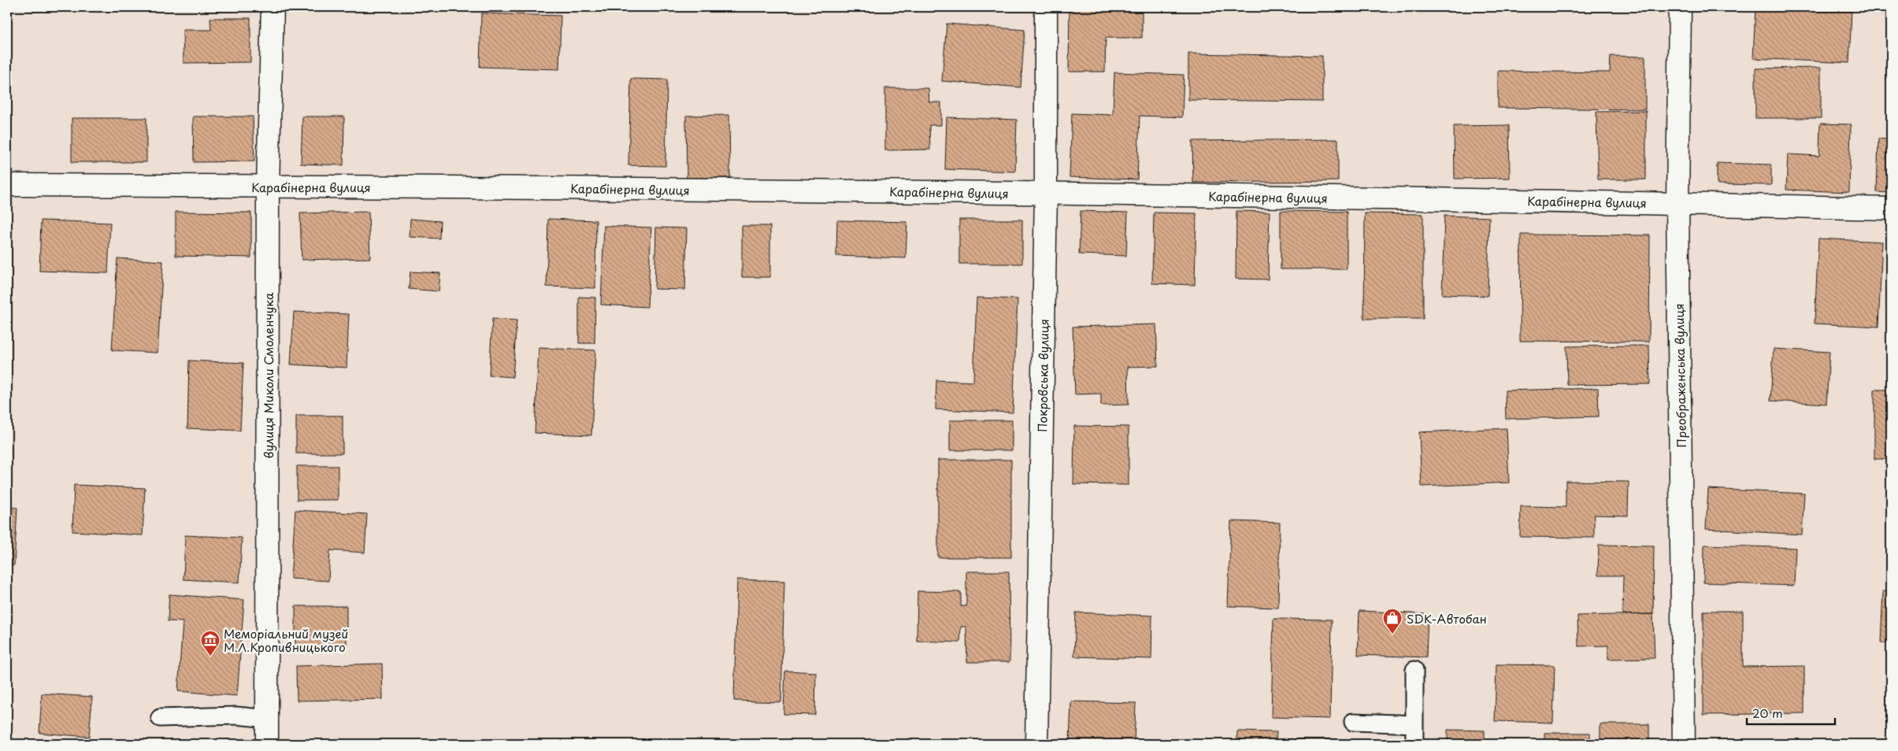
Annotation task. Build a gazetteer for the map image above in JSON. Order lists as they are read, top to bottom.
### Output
{
  "streets": {
    "street": [
      "Карабінерна вулиця",
      "вулиця Миколи Смоленчука",
      "Покровська вулиця",
      "Преображенська вулиця"
    ]
  },
  "crossings": [
    ["Карабінерна вулиця", "вулиця Миколи Смоленчука"],
    ["Карабінерна вулиця", "Покровська вулиця"],
    ["Карабінерна вулиця", "Преображенська вулиця"]
  ],
  "places": {
    "shop": ["SDK-Автобан"],
    "museum": ["Меморіальний музей М.Л.Кропивницького"]
  },
  "scale_bar": "20 m"
}
